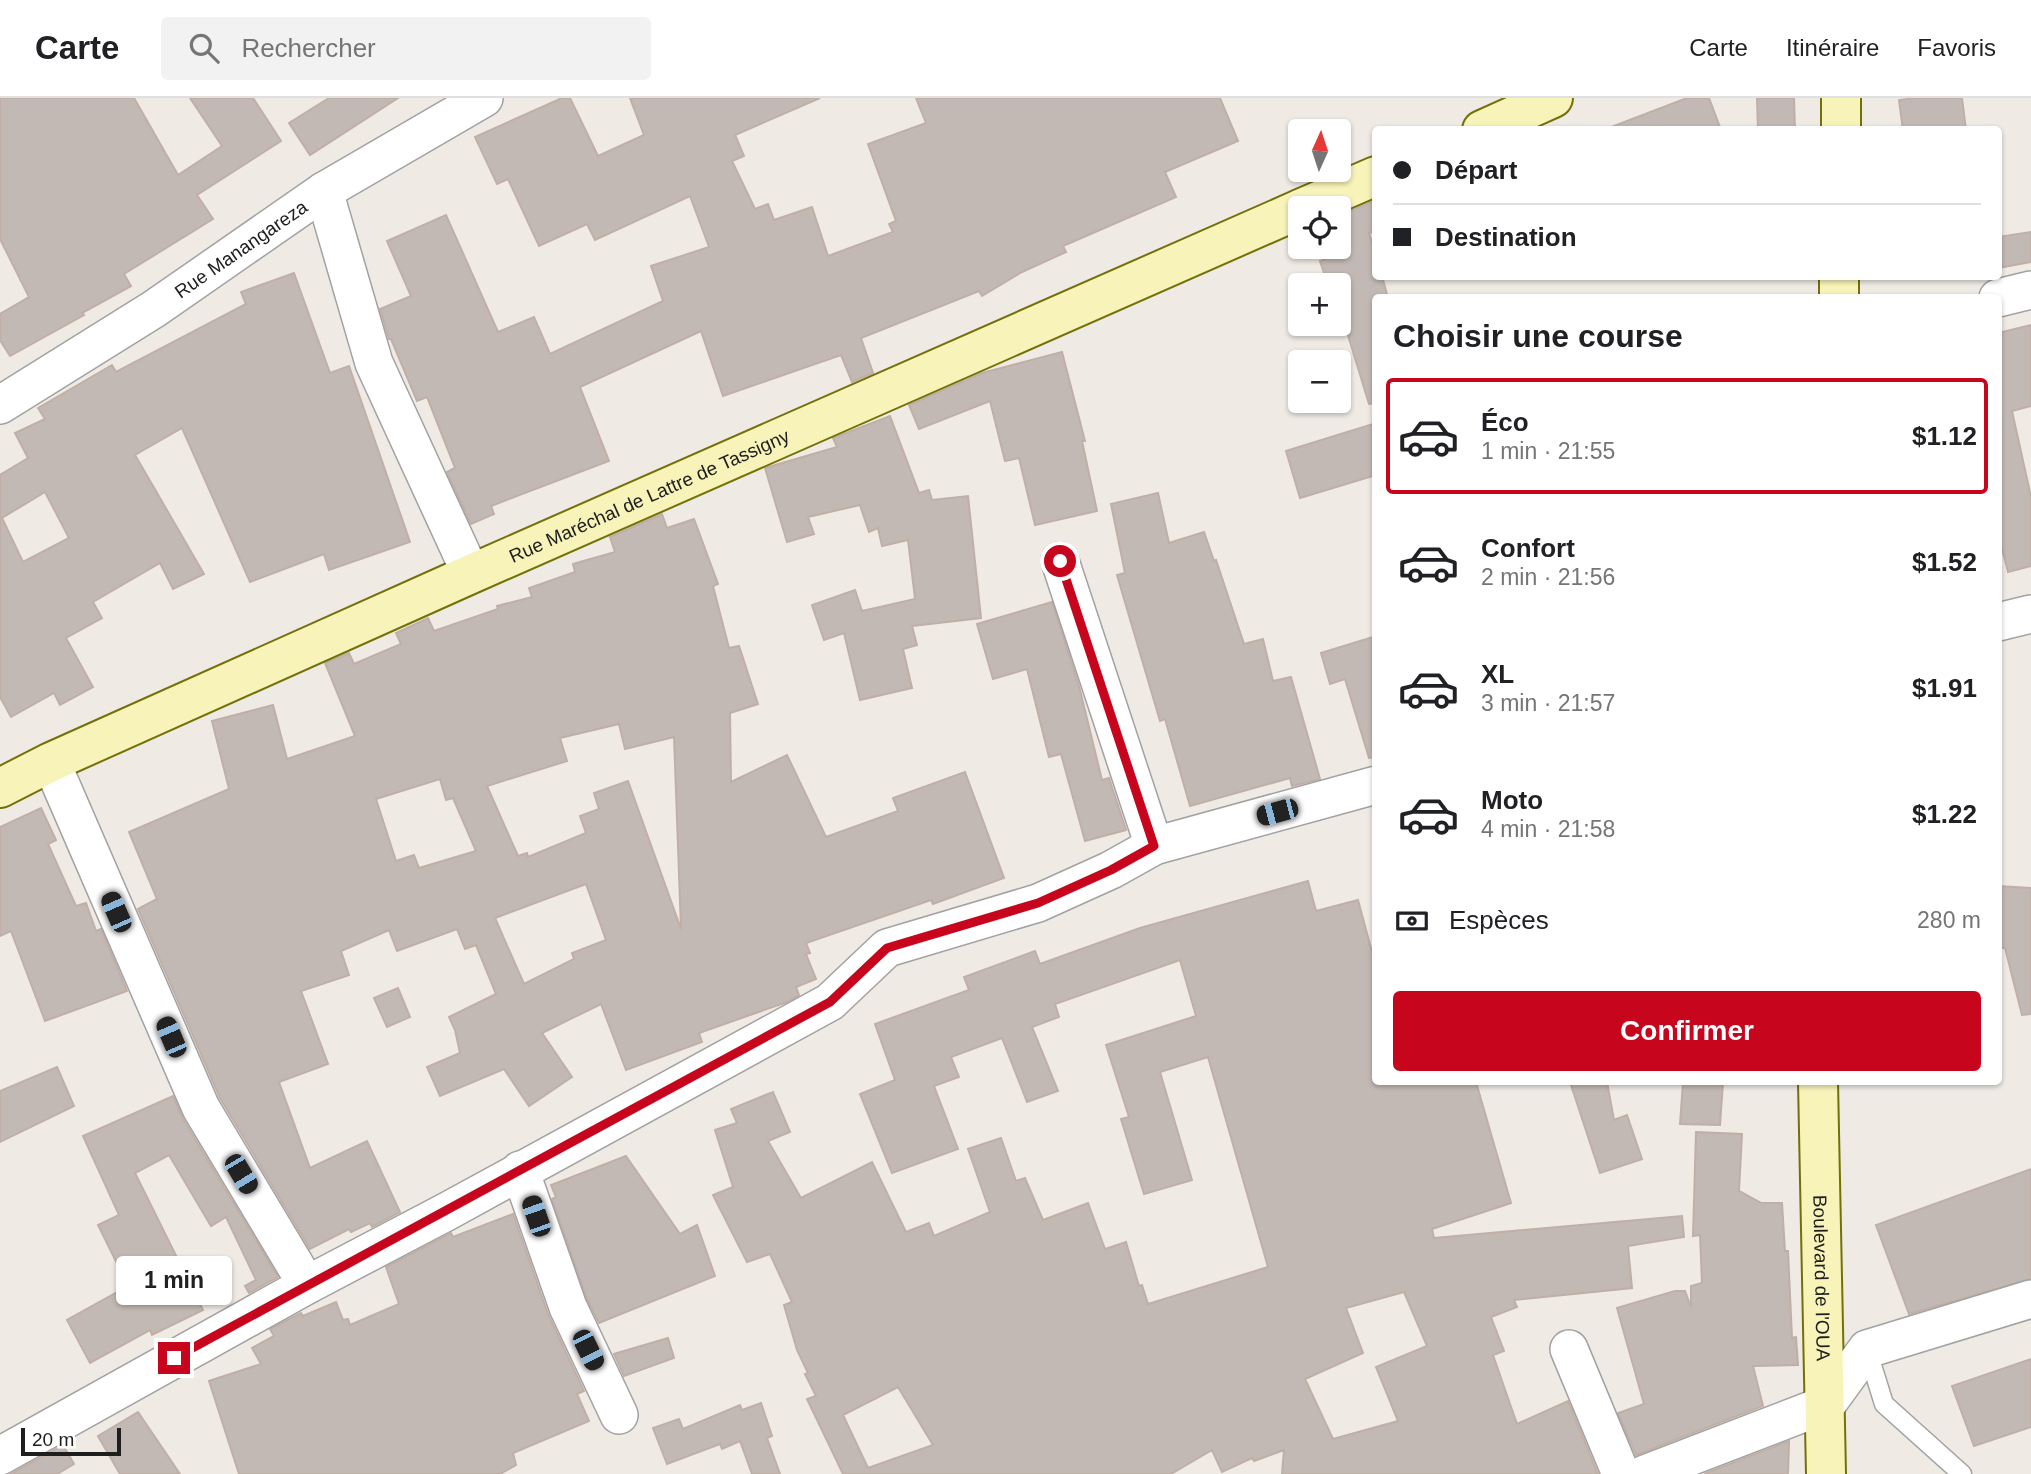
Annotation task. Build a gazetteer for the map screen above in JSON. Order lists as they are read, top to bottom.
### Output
{
  "streets": {
    "street": ["Rue Manangareza", "Rue Maréchal de Lattre de Tassigny", "Boulevard de l'OUA"]
  },
  "scale_bar": "20 m",
  "north": "top",
  "page": {
    "header": "Carte",
    "search": "Rechercher",
    "nav": ["Carte", "Itinéraire", "Favoris"],
    "map_buttons": ["+", "−"],
    "banner": ["Départ", "Destination"],
    "heading": "Choisir une course",
    "list": [
      {
        "name": "Éco",
        "note": "1 min · 21:55",
        "value": "$1.12"
      },
      {
        "name": "Confort",
        "note": "2 min · 21:56",
        "value": "$1.52"
      },
      {
        "name": "XL",
        "note": "3 min · 21:57",
        "value": "$1.91"
      },
      {
        "name": "Moto",
        "note": "4 min · 21:58",
        "value": "$1.22"
      }
    ],
    "pay": ["Espèces", "280 m"],
    "buttons": "Confirmer",
    "bubble": "1 min",
    "scale": "20 m"
  }
}
